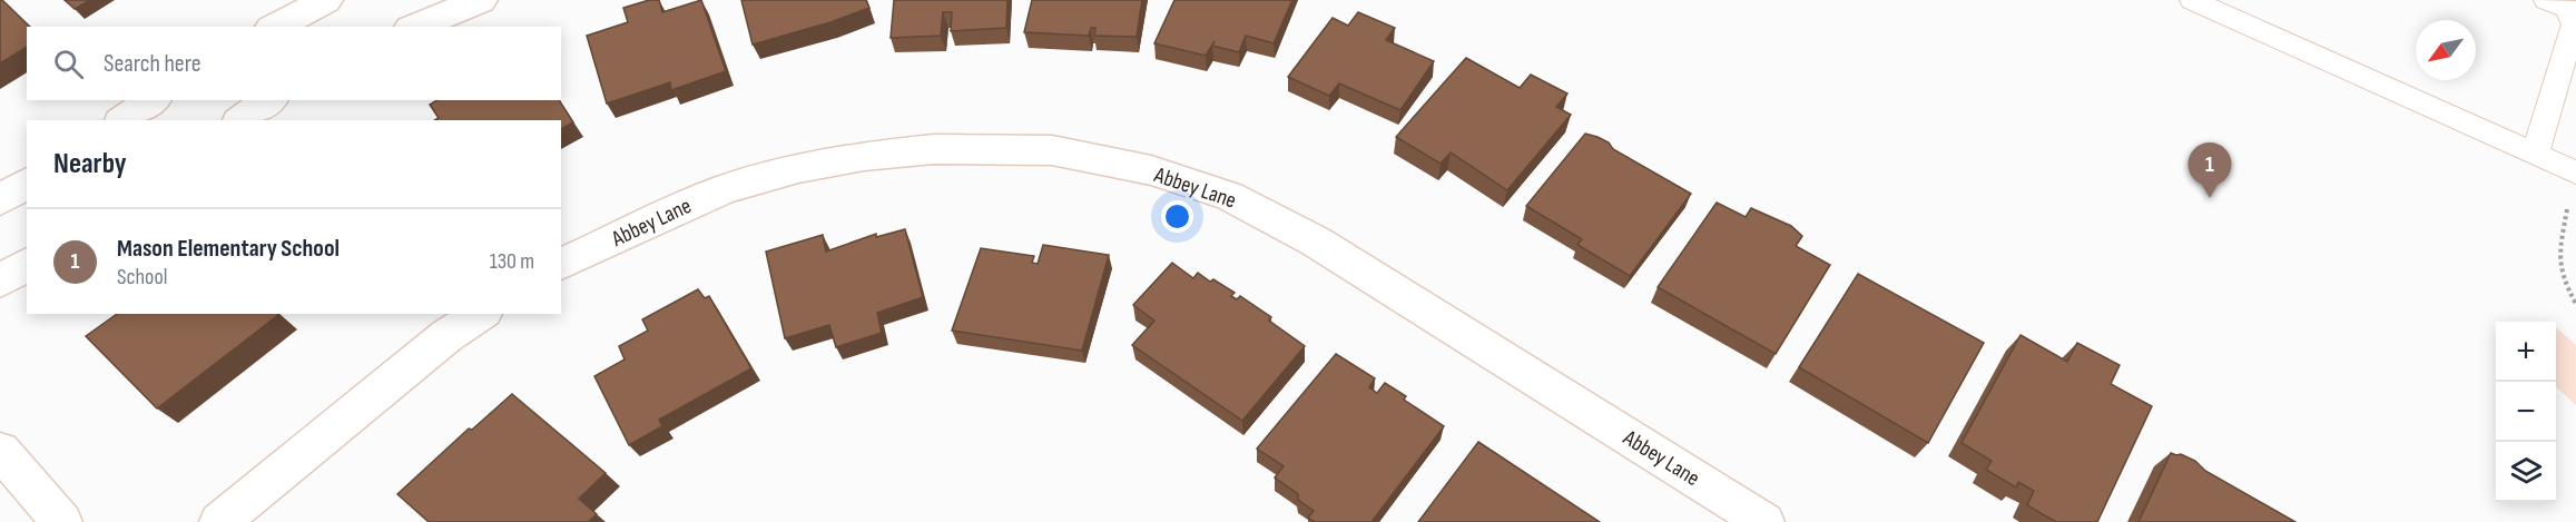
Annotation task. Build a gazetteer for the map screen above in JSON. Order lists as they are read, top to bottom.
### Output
{
  "streets": {
    "street": ["Abbey Lane"]
  },
  "north": "bottom left",
  "page": {
    "search": "Search here",
    "heading": "Nearby",
    "pins": "1",
    "list": [
      {
        "mark": "1",
        "name": "Mason Elementary School",
        "note": "School",
        "value": "130 m"
      }
    ],
    "map_buttons": ["+", "−"]
  }
}
